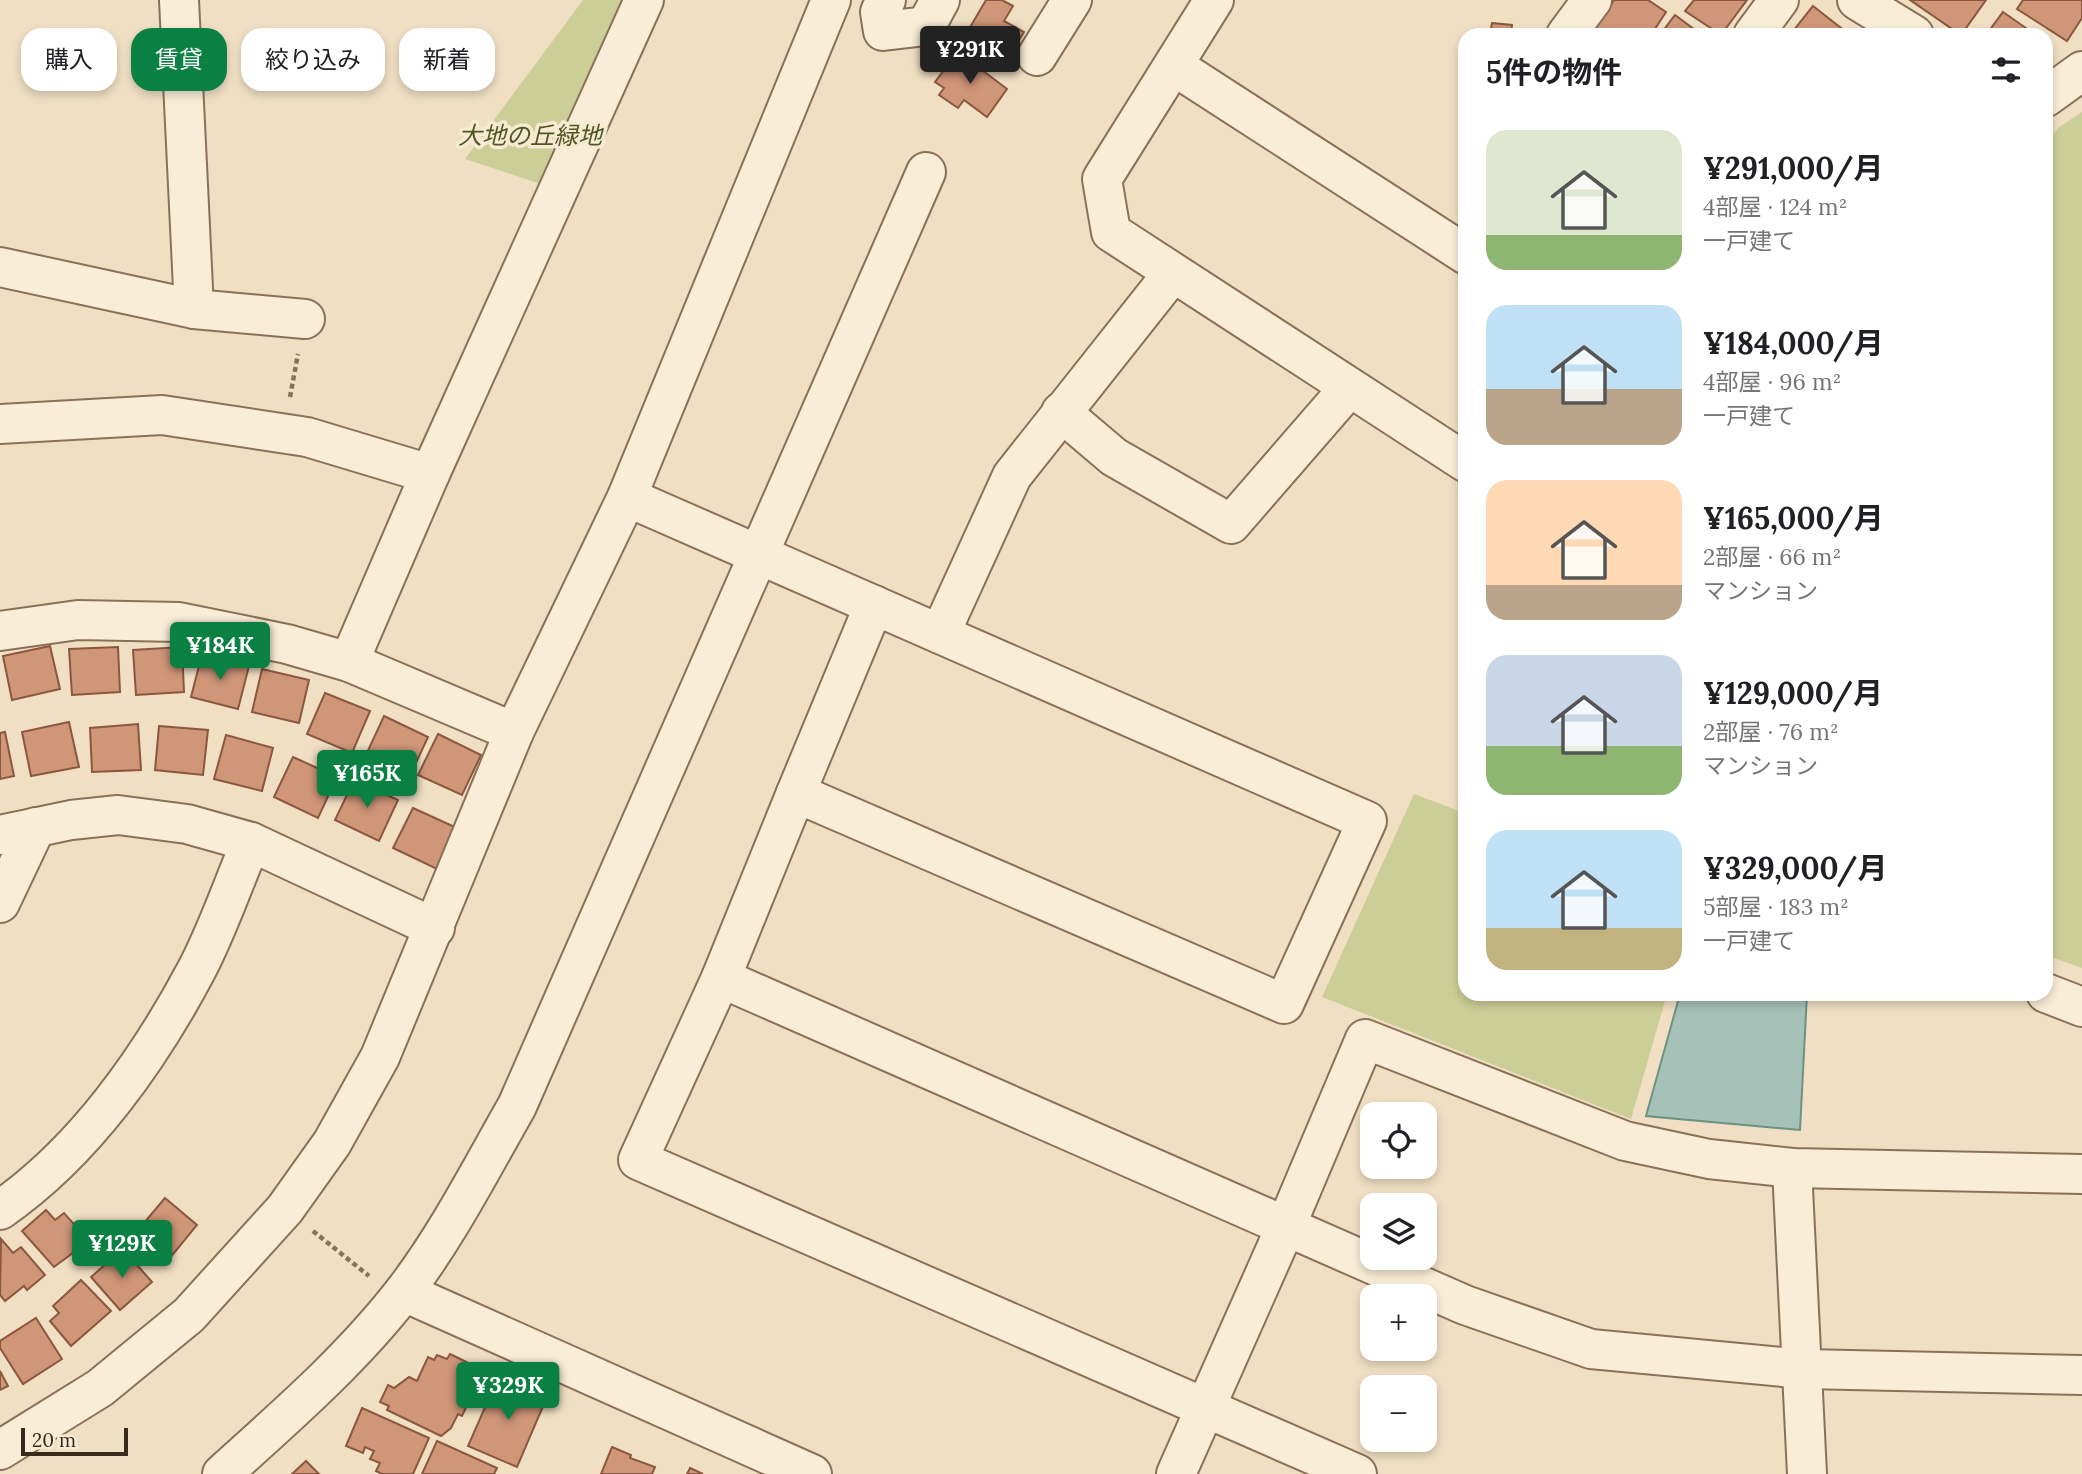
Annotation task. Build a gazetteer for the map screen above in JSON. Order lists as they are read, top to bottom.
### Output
{
  "parks": ["大地の丘緑地"],
  "scale_bar": "20 m",
  "page": {
    "price": [
      "¥291K",
      "¥184K",
      "¥165K",
      "¥129K",
      "¥329K"
    ],
    "chip": [
      "購入",
      "賃貸",
      "絞り込み",
      "新着"
    ],
    "heading": "5件の物件",
    "list": [
      {
        "name": "¥291,000/月",
        "note": "4部屋 · 124 m² · 一戸建て"
      },
      {
        "name": "¥184,000/月",
        "note": "4部屋 · 96 m² · 一戸建て"
      },
      {
        "name": "¥165,000/月",
        "note": "2部屋 · 66 m² · マンション"
      },
      {
        "name": "¥129,000/月",
        "note": "2部屋 · 76 m² · マンション"
      },
      {
        "name": "¥329,000/月",
        "note": "5部屋 · 183 m² · 一戸建て"
      }
    ],
    "map_buttons": ["+", "−"],
    "scale": "20 m"
  }
}
